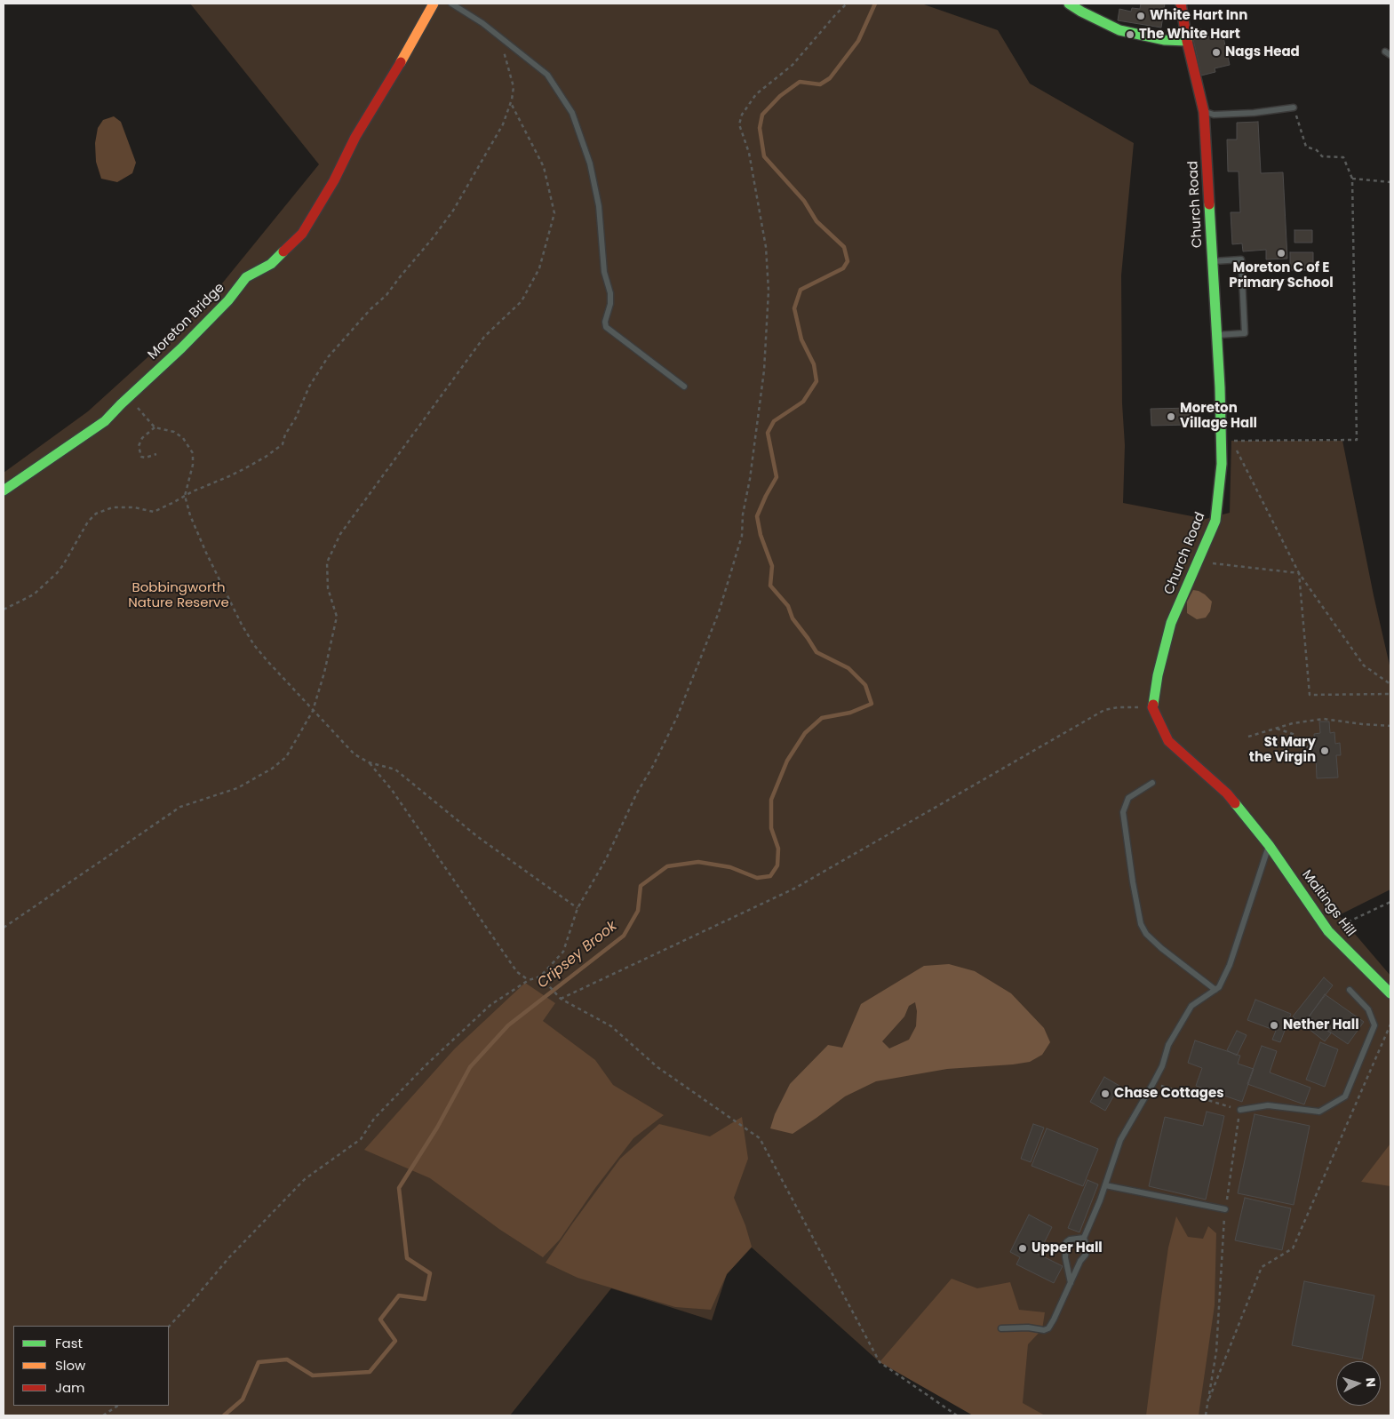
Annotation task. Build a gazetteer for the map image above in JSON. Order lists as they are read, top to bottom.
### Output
{
  "streets": {
    "street": ["Church Road", "Moreton Bridge", "Maltings Hill"]
  },
  "water": ["Cripsey Brook"],
  "parks": ["Bobbingworth Nature Reserve"],
  "places": [
    "White Hart Inn",
    "The White Hart",
    "Nags Head",
    "Moreton C of E Primary School",
    "Moreton Village Hall",
    "St Mary the Virgin",
    "Nether Hall",
    "Chase Cottages",
    "Upper Hall"
  ],
  "legend": ["Fast", "Slow", "Jam"],
  "north": "right"
}
